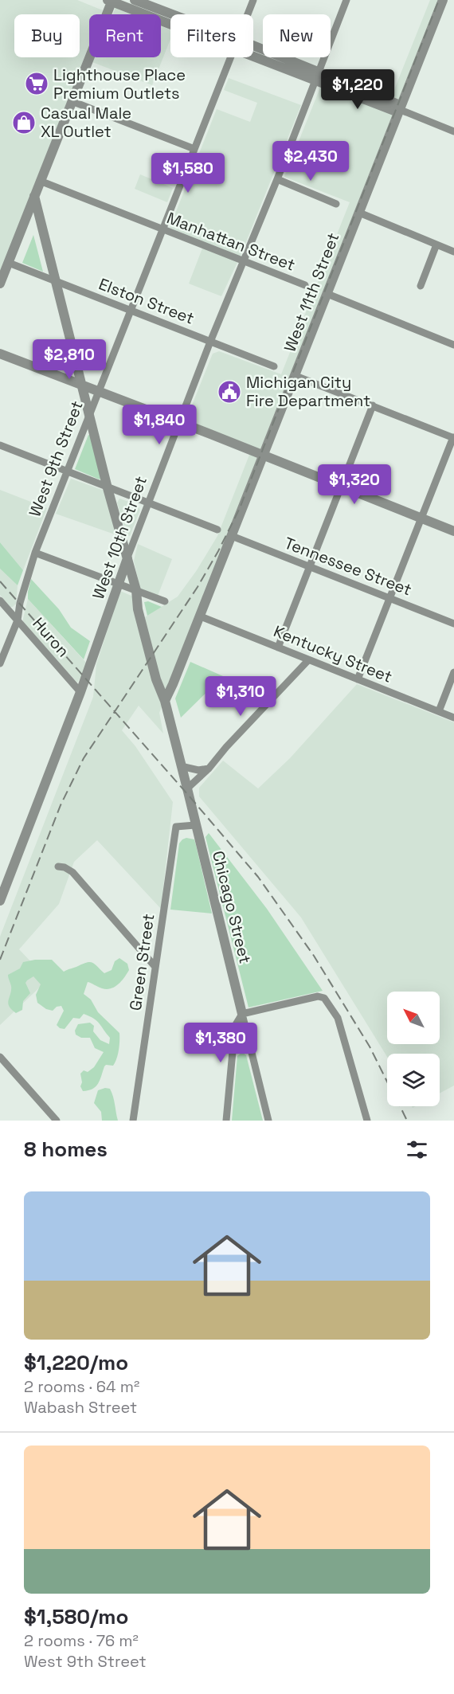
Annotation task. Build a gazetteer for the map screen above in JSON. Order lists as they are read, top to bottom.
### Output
{
  "streets": {
    "street": [
      "Manhattan Street",
      "West 11th Street",
      "Elston Street",
      "West 9th Street",
      "West 10th Street",
      "Tennessee Street",
      "Huron",
      "Kentucky Street",
      "Chicago Street",
      "Green Street"
    ]
  },
  "crossings": [
    ["Manhattan Street", "West 9th Street"],
    ["Manhattan Street", "West 10th Street"],
    ["West 11th Street", "Tennessee Street"],
    ["West 11th Street", "Kentucky Street"],
    ["West 11th Street", "Chicago Street"],
    ["Elston Street", "West 9th Street"],
    ["Elston Street", "West 10th Street"],
    ["Elston Street", "Chicago Street"],
    ["West 9th Street", "Huron"],
    ["West 9th Street", "Chicago Street"],
    ["West 10th Street", "Huron"],
    ["West 10th Street", "Chicago Street"],
    ["Chicago Street", "Green Street"]
  ],
  "places": {
    "supermarket": ["Lighthouse Place Premium Outlets"],
    "shop": ["Casual Male XL Outlet"],
    "public building": ["Michigan City Fire Department"]
  },
  "north": "top left",
  "page": {
    "chip": [
      "Buy",
      "Rent",
      "Filters",
      "New"
    ],
    "price": [
      "$1,220",
      "$2,430",
      "$1,580",
      "$2,810",
      "$1,840",
      "$1,320",
      "$1,310",
      "$1,380"
    ],
    "heading": "8 homes",
    "list": [
      {
        "name": "$1,220/mo",
        "note": "2 rooms · 64 m² · Wabash Street"
      },
      {
        "name": "$1,580/mo",
        "note": "2 rooms · 76 m² · West 9th Street"
      }
    ]
  }
}
